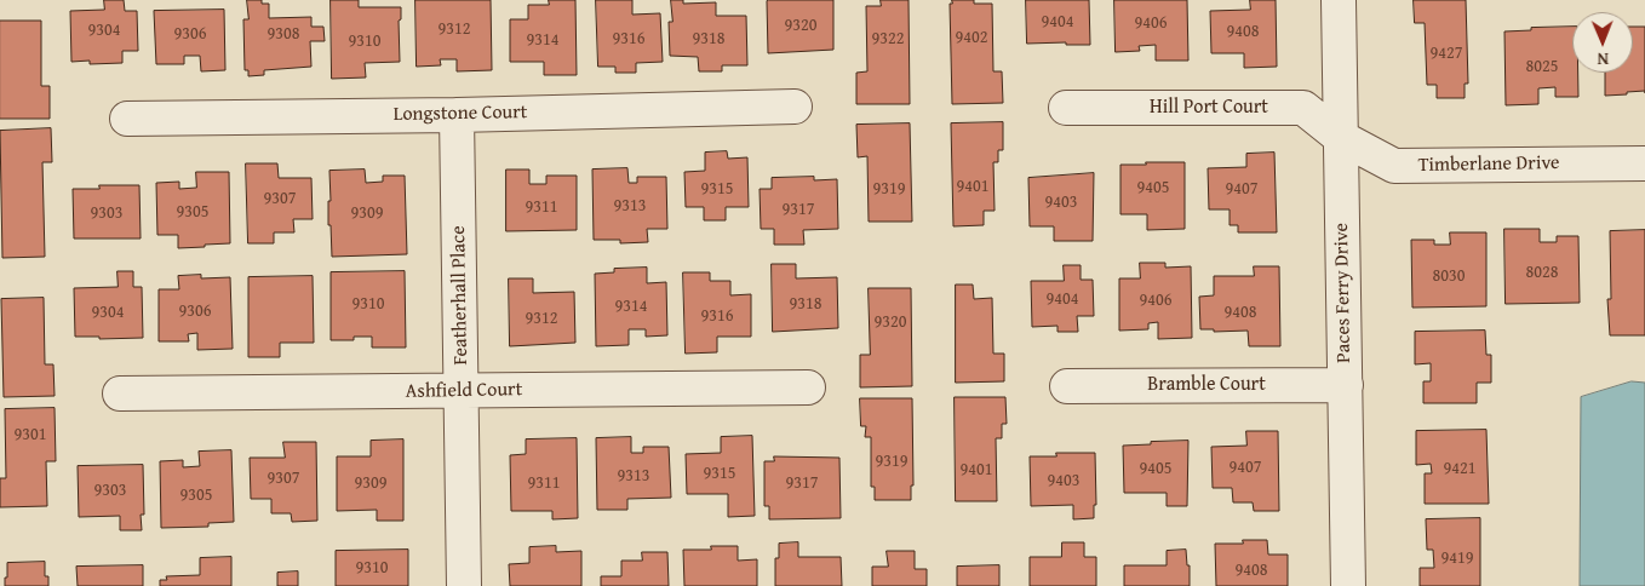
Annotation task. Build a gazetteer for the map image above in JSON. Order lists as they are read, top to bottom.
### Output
{
  "streets": {
    "street": [
      "Hill Port Court",
      "Longstone Court",
      "Timberlane Drive",
      "Paces Ferry Drive",
      "Featherhall Place",
      "Bramble Court",
      "Ashfield Court"
    ]
  },
  "crossings": [
    ["Hill Port Court", "Timberlane Drive"],
    ["Hill Port Court", "Paces Ferry Drive"],
    ["Longstone Court", "Featherhall Place"],
    ["Timberlane Drive", "Paces Ferry Drive"],
    ["Paces Ferry Drive", "Bramble Court"],
    ["Featherhall Place", "Ashfield Court"]
  ],
  "house_numbers": [
    "9404",
    "9406",
    "9320",
    "9312",
    "9304",
    "9408",
    "9306",
    "9308",
    "9402",
    "9316",
    "9318",
    "9322",
    "9314",
    "9310",
    "9427",
    "8025",
    "9401",
    "9405",
    "9315",
    "9319",
    "9407",
    "9307",
    "9403",
    "9313",
    "9311",
    "9317",
    "9305",
    "9303",
    "9309",
    "8028",
    "8030",
    "9404",
    "9406",
    "9310",
    "9318",
    "9314",
    "9306",
    "9304",
    "9408",
    "9316",
    "9312",
    "9320",
    "9301",
    "9319",
    "9407",
    "9405",
    "9421",
    "9401",
    "9315",
    "9313",
    "9307",
    "9403",
    "9309",
    "9311",
    "9317",
    "9303",
    "9305",
    "9419",
    "9310",
    "9408"
  ],
  "north": "bottom"
}
